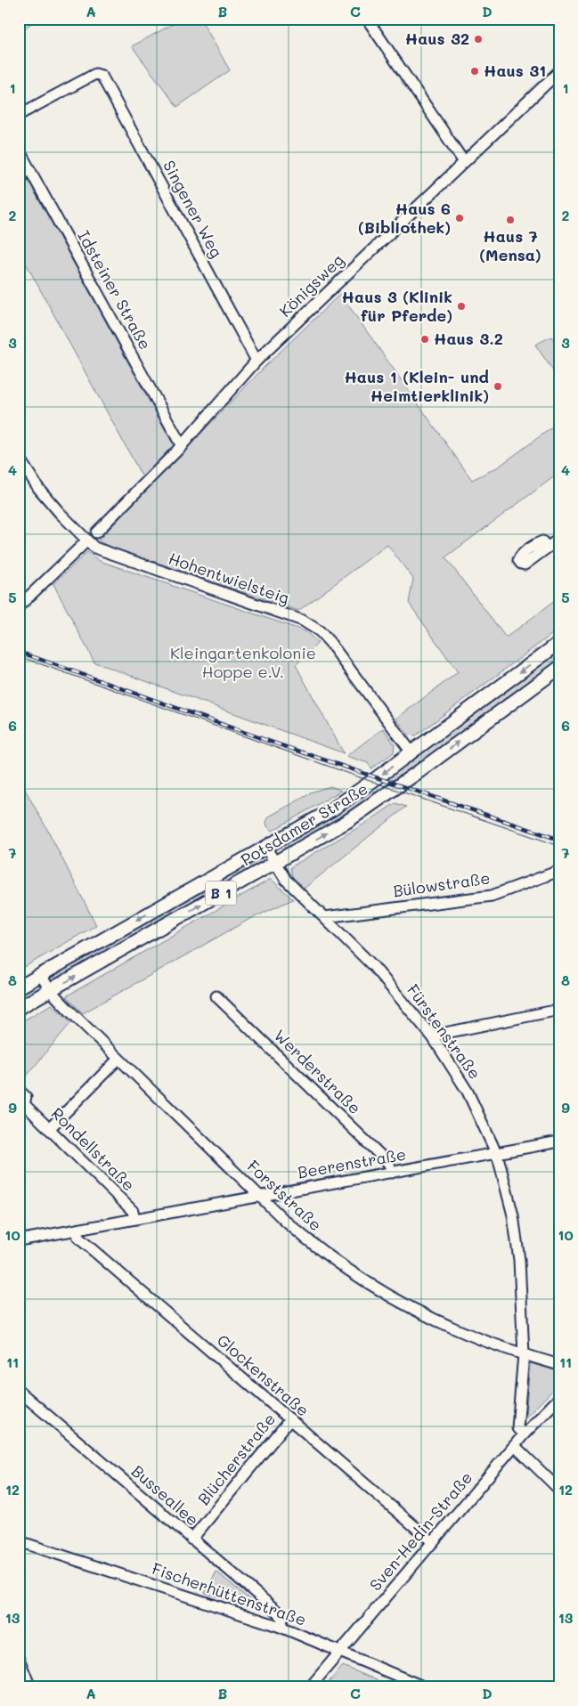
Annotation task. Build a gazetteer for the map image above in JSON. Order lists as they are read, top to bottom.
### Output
{
  "streets": {
    "main road": ["Potsdamer Straße", "B 1"],
    "street": [
      "Singener Weg",
      "Königsweg",
      "Idsteiner Straße",
      "Hohentwielsteig",
      "Bülowstraße",
      "Fürstenstraße",
      "Werderstraße",
      "Rondellstraße",
      "Beerenstraße",
      "Forststraße",
      "Glockenstraße",
      "Blücherstraße",
      "Busseallee",
      "Sven-Hedin-Straße",
      "Fischerhüttenstraße"
    ]
  },
  "crossings": [
    ["Singener Weg", "Königsweg"],
    ["Königsweg", "Idsteiner Straße"],
    ["Hohentwielsteig", "Potsdamer Straße"],
    ["Hohentwielsteig", "B 1"],
    ["Potsdamer Straße", "B 1"],
    ["Potsdamer Straße", "Fürstenstraße"],
    ["Potsdamer Straße", "Forststraße"],
    ["Bülowstraße", "Fürstenstraße"],
    ["Fürstenstraße", "Beerenstraße"],
    ["Fürstenstraße", "Forststraße"],
    ["Fürstenstraße", "Sven-Hedin-Straße"],
    ["Werderstraße", "Beerenstraße"],
    ["Rondellstraße", "Beerenstraße"],
    ["Beerenstraße", "Forststraße"],
    ["Beerenstraße", "Glockenstraße"],
    ["Glockenstraße", "Blücherstraße"],
    ["Glockenstraße", "Sven-Hedin-Straße"],
    ["Blücherstraße", "Busseallee"],
    ["Busseallee", "Fischerhüttenstraße"],
    ["Sven-Hedin-Straße", "Fischerhüttenstraße"]
  ],
  "parks": ["Kleingartenkolonie Hoppe e.V."],
  "places": [
    "Haus 32",
    "Haus 31",
    "Haus 6 (Bibliothek)",
    "Haus 7 (Mensa)",
    "Haus 3 (Klinik für Pferde)",
    "Haus 3.2",
    "Haus 1 (Klein- und Heimtierklinik)"
  ],
  "grid": {
    "columns": [
      "A",
      "B",
      "C",
      "D"
    ],
    "rows": [
      "1",
      "2",
      "3",
      "4",
      "5",
      "6",
      "7",
      "8",
      "9",
      "10",
      "11",
      "12",
      "13"
    ]
  }
}
